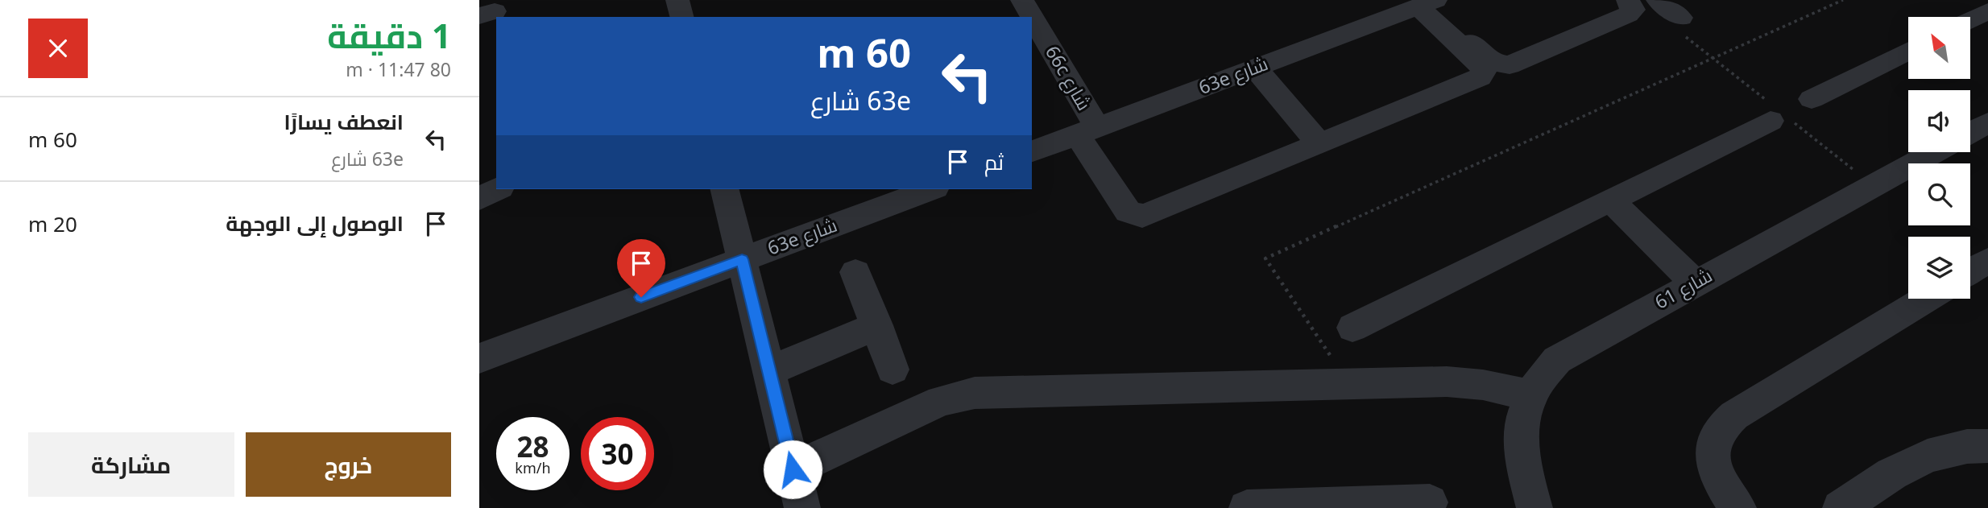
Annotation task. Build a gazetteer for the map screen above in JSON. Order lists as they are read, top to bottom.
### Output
{
  "streets": {
    "street": ["63e شارع", "66c شارع", "شارع 61"]
  },
  "crossings": [
    ["63e شارع", "66c شارع"]
  ],
  "north": "top left",
  "page": {
    "heading": ["1 دقيقة", "80 m · 11:47"],
    "turn": ["60 m", "63e شارع"],
    "list": [
      {
        "name": "انعطف يسارًا",
        "note": "63e شارع",
        "value": "60 m"
      },
      {
        "name": "الوصول إلى الوجهة",
        "value": "20 m"
      }
    ],
    "then": "ثم",
    "speed": "28 km/h",
    "limit": "30",
    "buttons": ["خروج", "مشاركة"]
  }
}
